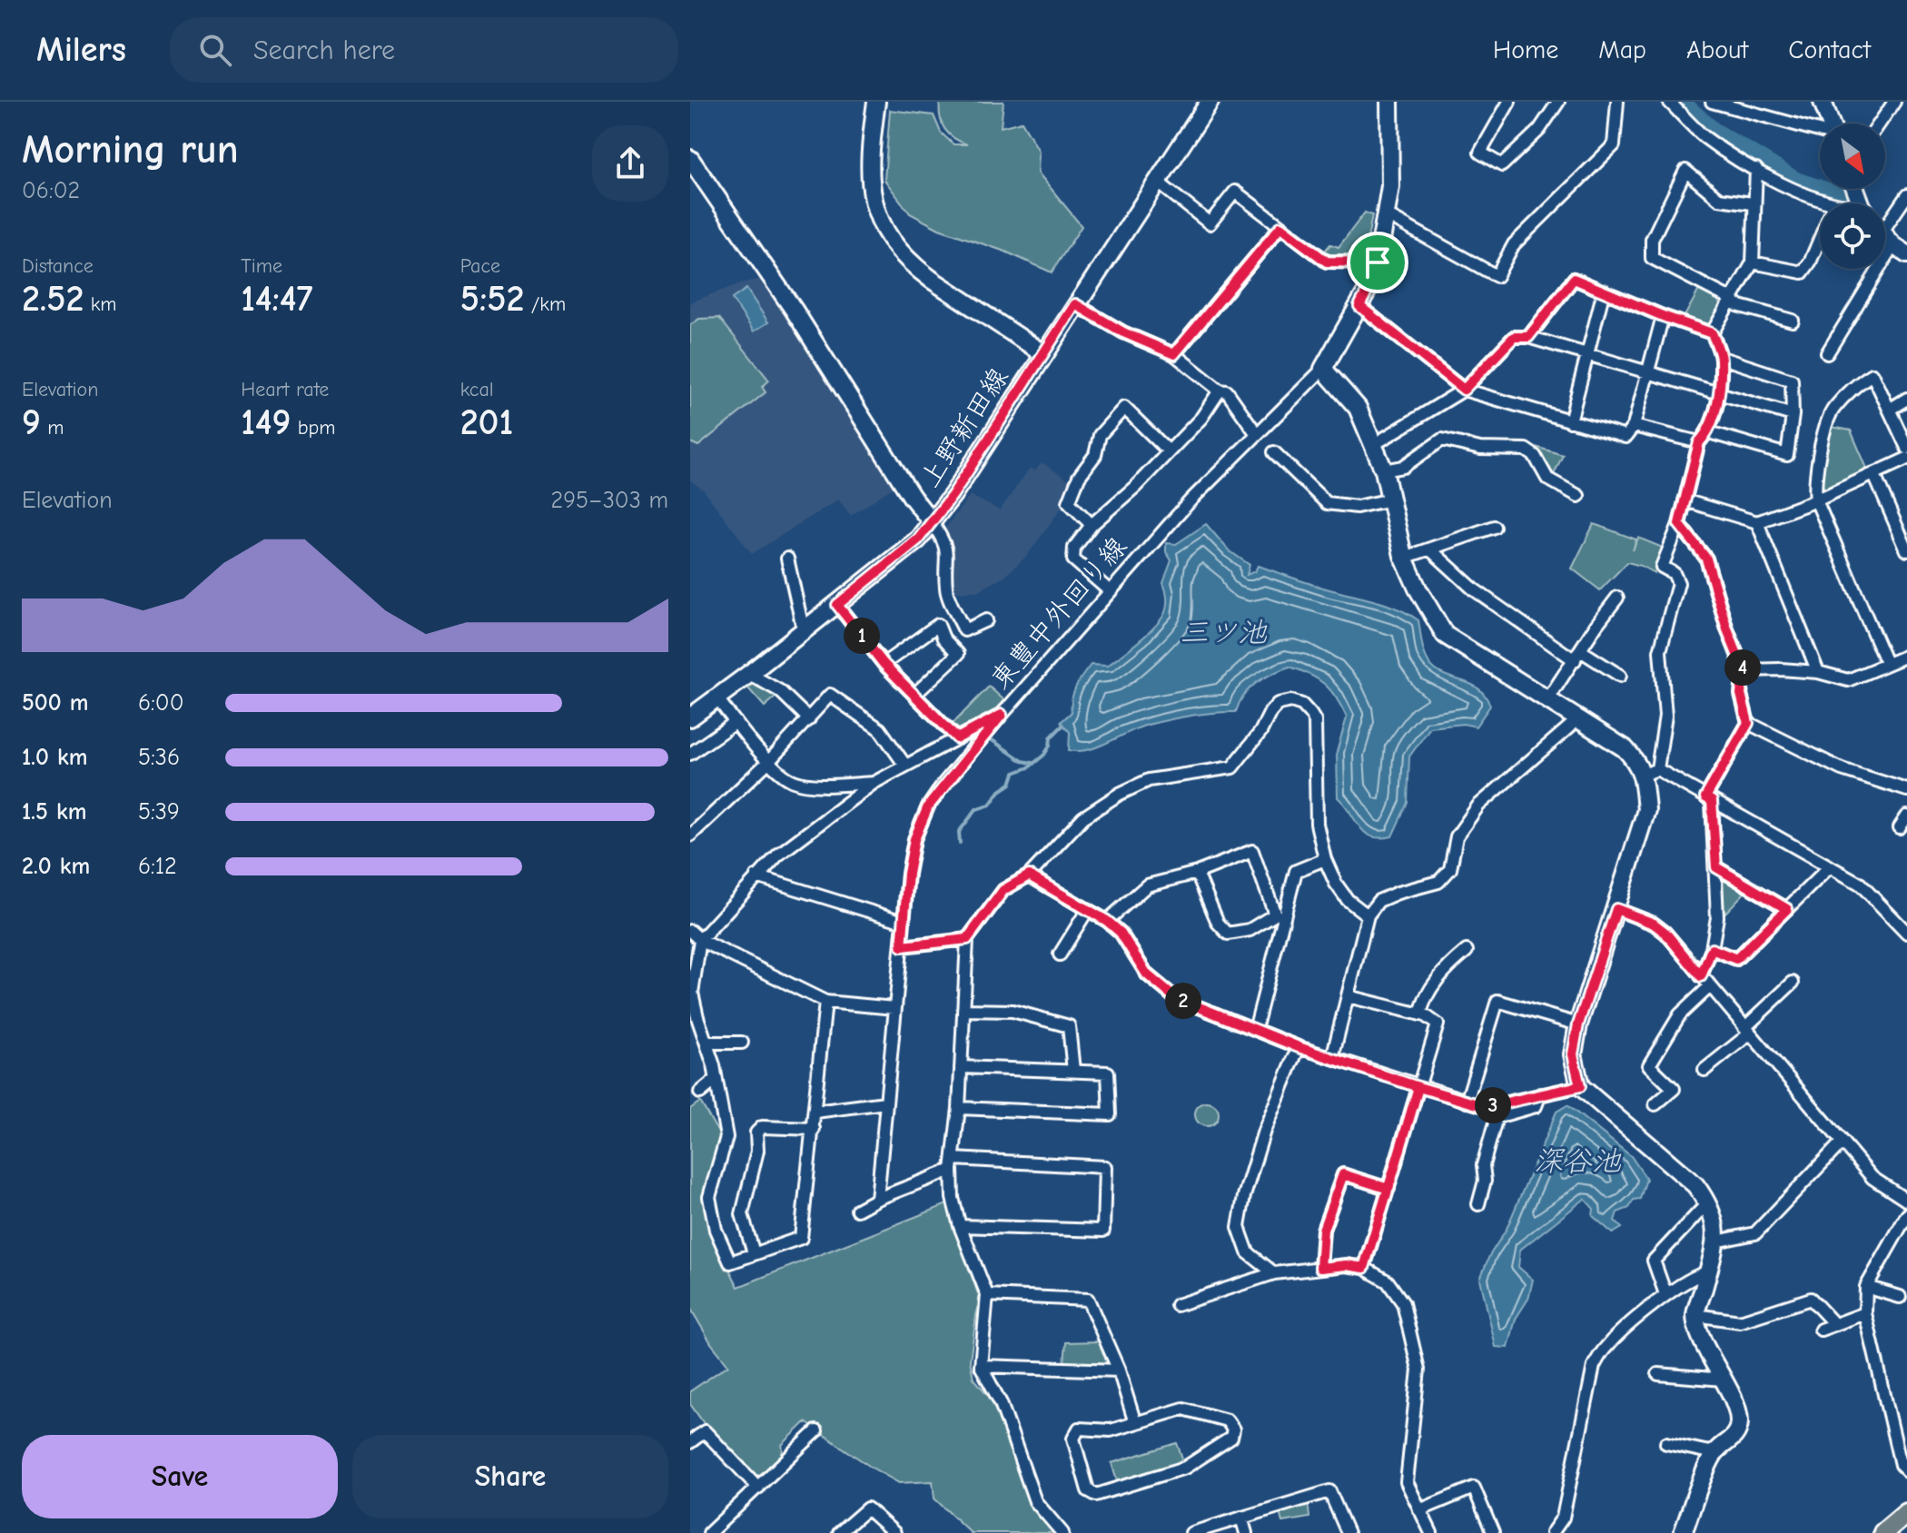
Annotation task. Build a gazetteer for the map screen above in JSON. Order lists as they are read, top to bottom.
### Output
{
  "streets": {
    "street": ["上野新田線", "東豊中外回り線"]
  },
  "water": ["三ツ池", "深谷池"],
  "north": "bottom right",
  "page": {
    "header": "Milers",
    "search": "Search here",
    "nav": [
      "Home",
      "Map",
      "About",
      "Contact"
    ],
    "heading": ["Morning run", "06:02"],
    "stats": [
      ["Distance", "2.52 km"],
      ["Time", "14:47"],
      ["Pace", "5:52 /km"],
      ["Elevation", "9 m"],
      ["Heart rate", "149 bpm"],
      ["kcal", "201"]
    ],
    "chart": ["Elevation", "295–303 m"],
    "pins": [
      "1",
      "4",
      "2",
      "3"
    ],
    "list": [
      {
        "name": "500 m",
        "note": "6:00"
      },
      {
        "name": "1.0 km",
        "note": "5:36"
      },
      {
        "name": "1.5 km",
        "note": "5:39"
      },
      {
        "name": "2.0 km",
        "note": "6:12"
      }
    ],
    "buttons": ["Save", "Share"]
  }
}
